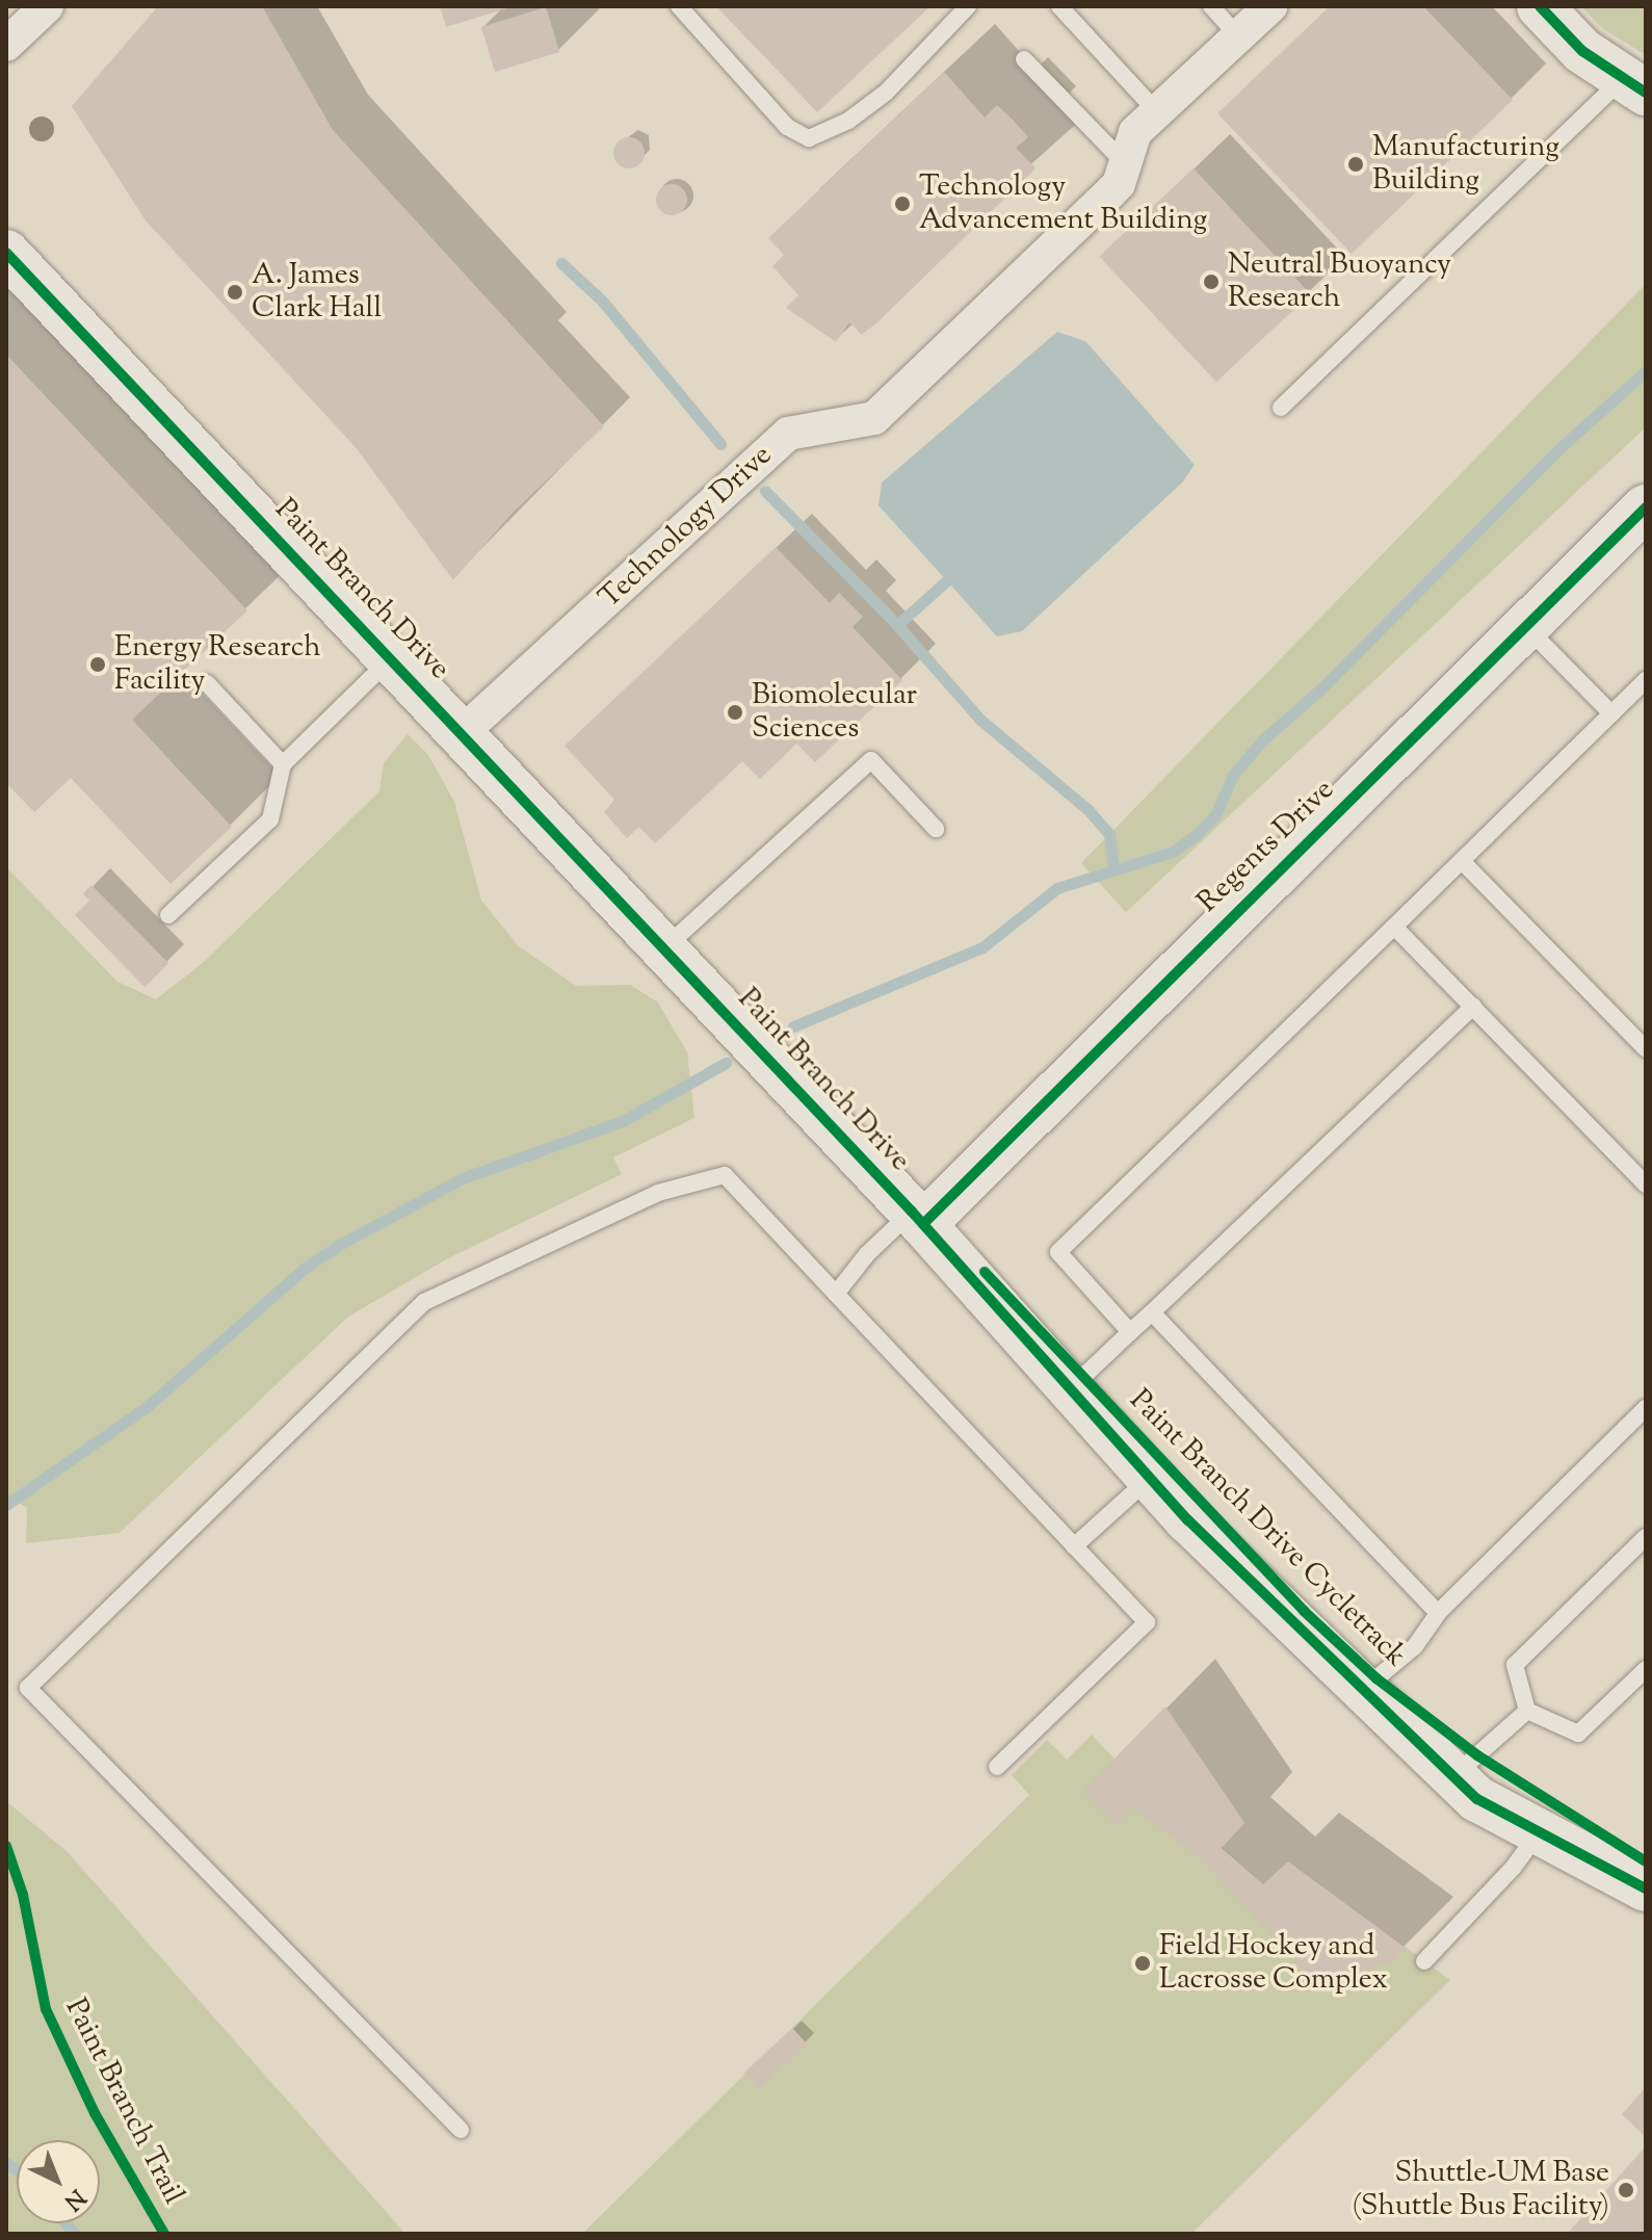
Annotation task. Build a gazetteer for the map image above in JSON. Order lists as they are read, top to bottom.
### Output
{
  "streets": {
    "street": ["Technology Drive", "Paint Branch Drive", "Regents Drive"],
    "cycle path": ["Paint Branch Drive Cycletrack", "Paint Branch Trail"]
  },
  "crossings": [
    ["Technology Drive", "Paint Branch Drive"],
    ["Paint Branch Drive", "Regents Drive"]
  ],
  "places": [
    "Manufacturing Building",
    "Technology Advancement Building",
    "Neutral Buoyancy Research",
    "A. James Clark Hall",
    "Energy Research Facility",
    "Biomolecular Sciences",
    "Field Hockey and Lacrosse Complex",
    "Shuttle-UM Base (Shuttle Bus Facility)"
  ],
  "north": "bottom right"
}
